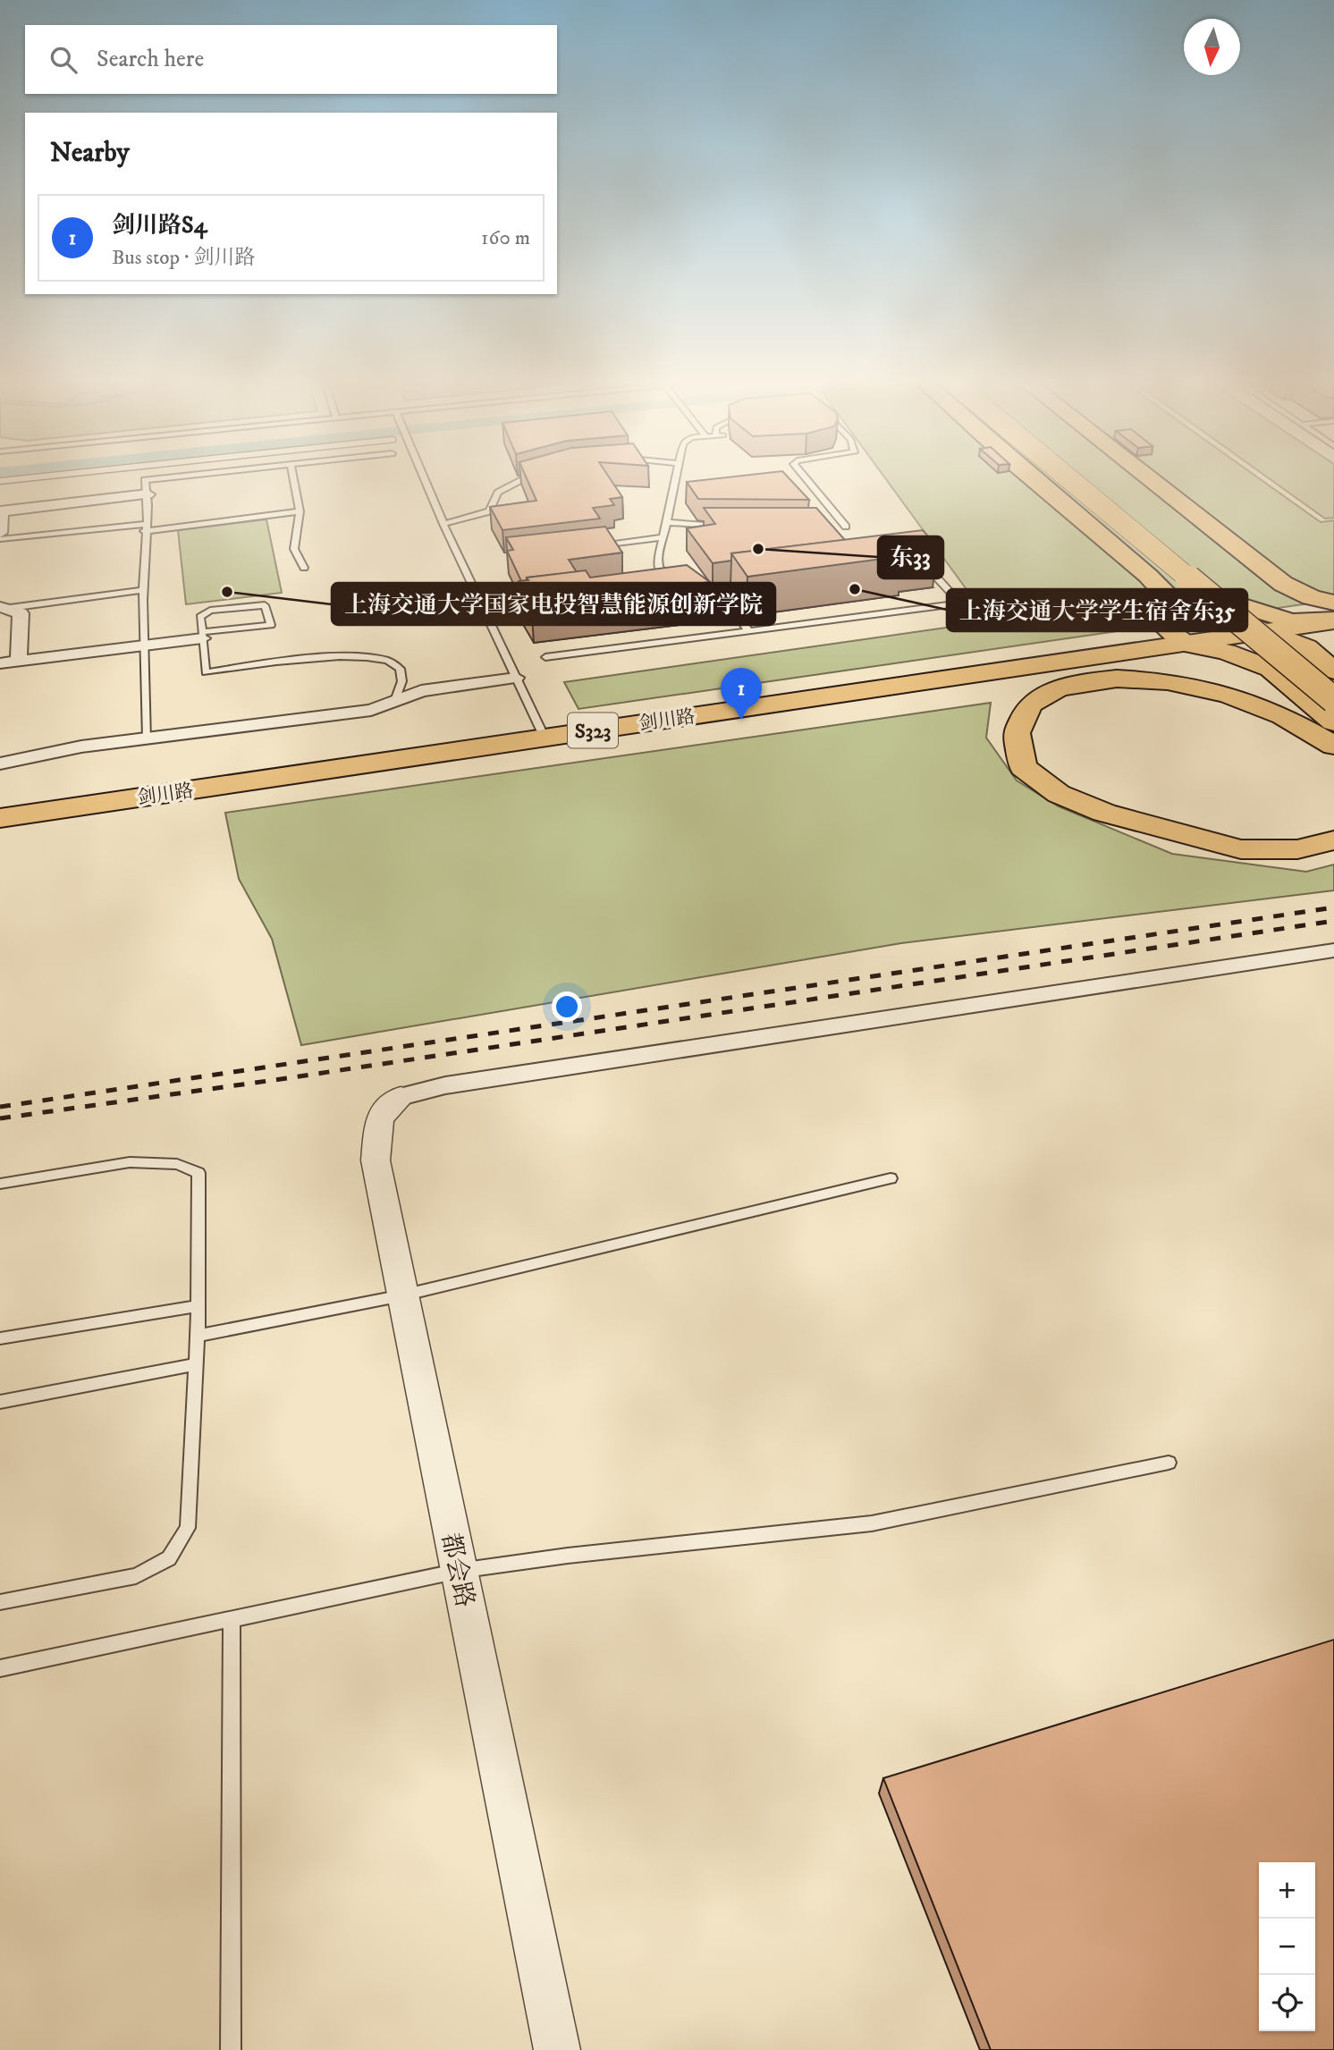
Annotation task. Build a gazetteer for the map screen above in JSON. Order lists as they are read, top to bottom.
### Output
{
  "streets": {
    "main road": ["剑川路", "S323"],
    "street": ["都会路"]
  },
  "places": ["东33", "上海交通大学学生宿舍东35", "上海交通大学国家电投智慧能源创新学院"],
  "north": "bottom",
  "page": {
    "search": "Search here",
    "heading": "Nearby",
    "list": [
      {
        "mark": "1",
        "name": "剑川路S4",
        "note": "Bus stop · 剑川路",
        "value": "160 m"
      }
    ],
    "pins": "1",
    "map_buttons": ["+", "−"]
  }
}
